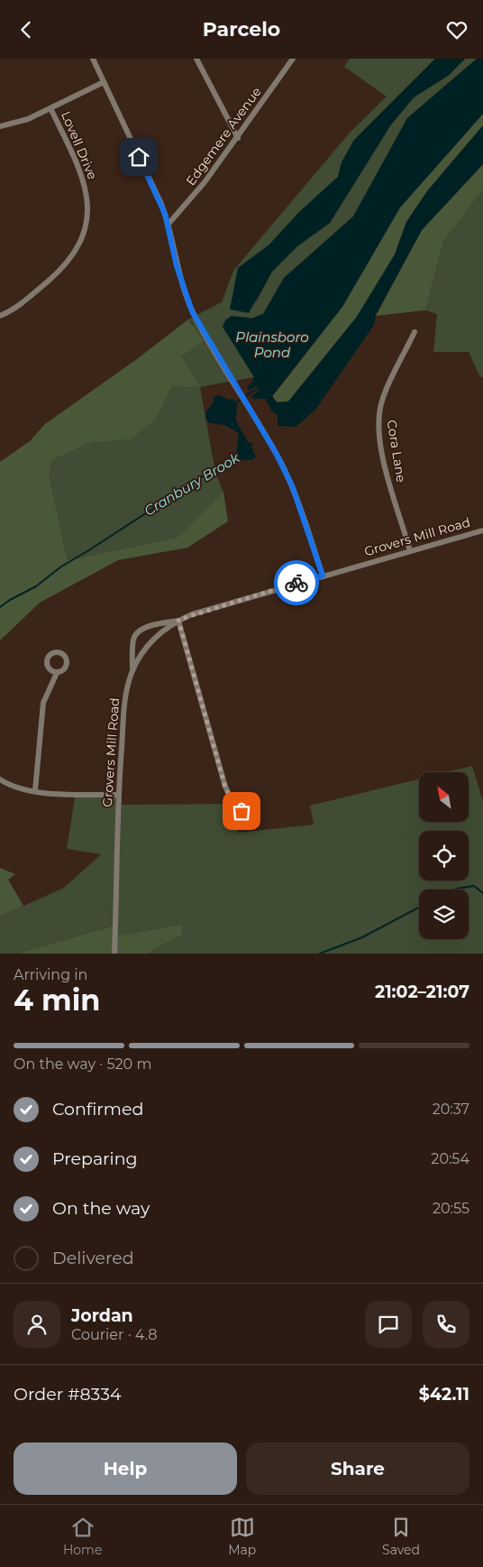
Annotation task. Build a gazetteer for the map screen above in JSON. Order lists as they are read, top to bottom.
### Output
{
  "streets": {
    "street": [
      "Edgemere Avenue",
      "Lovell Drive",
      "Cora Lane",
      "Grovers Mill Road"
    ]
  },
  "crossings": [
    ["Cora Lane", "Grovers Mill Road"]
  ],
  "water": ["Plainsboro Pond", "Cranbury Brook"],
  "north": "top left",
  "page": {
    "header": "Parcelo",
    "heading": ["4 min", "Arriving in", "21:02–21:07"],
    "panel": [
      "Jordan",
      "Courier · 4.8",
      "Order #8334",
      "$42.11"
    ],
    "bar": "On the way · 520 m",
    "list": [
      ["Confirmed", "20:37"],
      ["Preparing", "20:54"],
      ["On the way", "20:55"],
      "Delivered"
    ],
    "buttons": ["Help", "Share"],
    "tabs": ["Home", "Map", "Saved"]
  }
}
